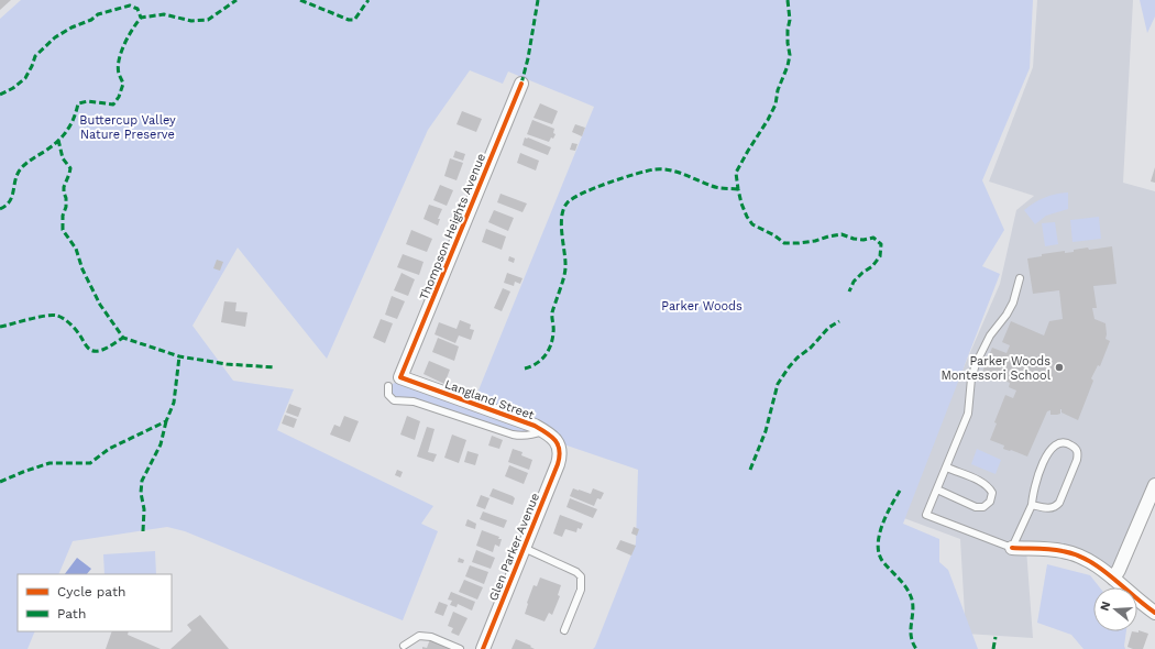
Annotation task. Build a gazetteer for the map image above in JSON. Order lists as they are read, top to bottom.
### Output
{
  "streets": {
    "street": ["Thompson Heights Avenue", "Langland Street", "Glen Parker Avenue"]
  },
  "crossings": [
    ["Thompson Heights Avenue", "Langland Street"],
    ["Langland Street", "Glen Parker Avenue"]
  ],
  "parks": ["Buttercup Valley Nature Preserve", "Parker Woods"],
  "places": ["Parker Woods Montessori School"],
  "legend": ["Cycle path", "Path"],
  "north": "left"
}
